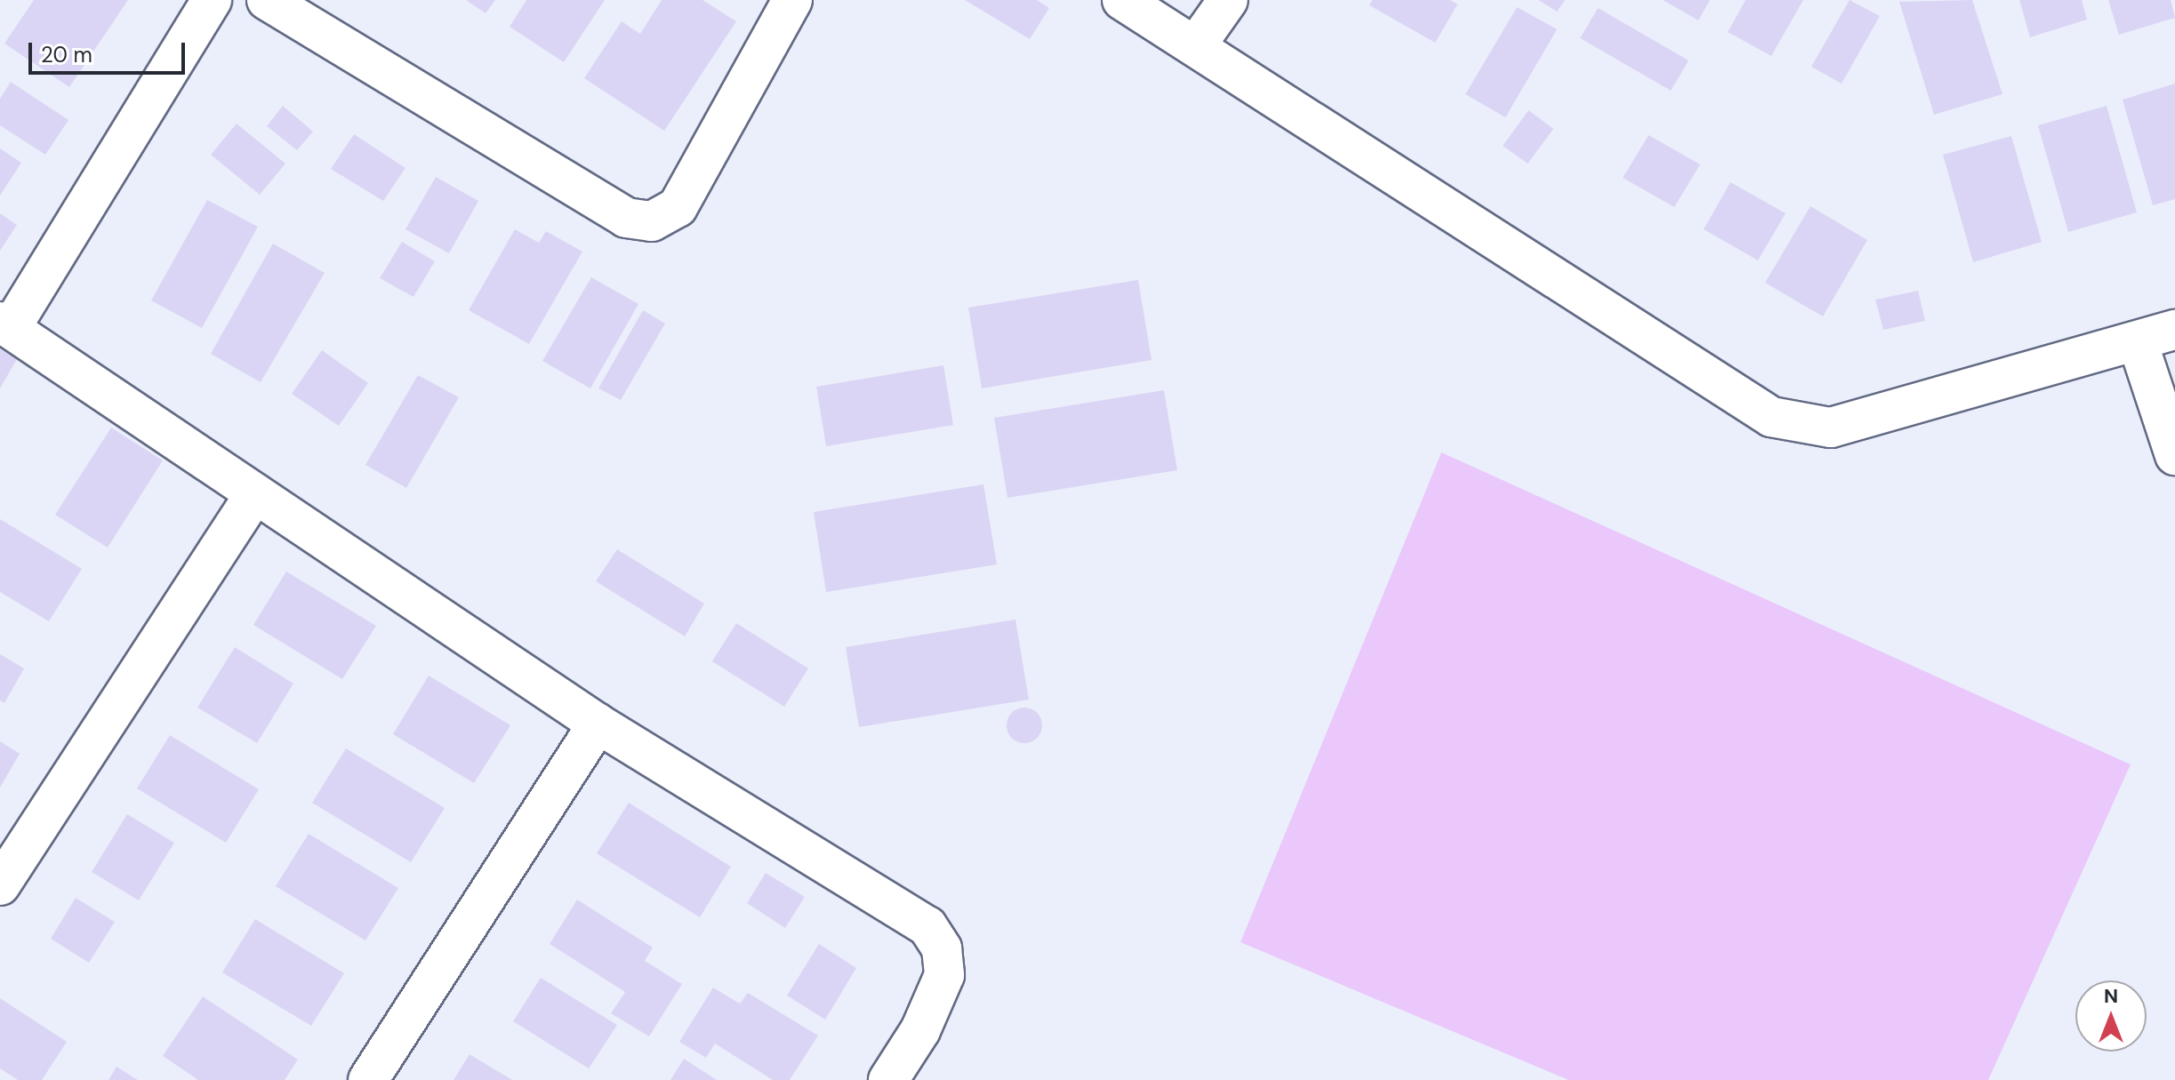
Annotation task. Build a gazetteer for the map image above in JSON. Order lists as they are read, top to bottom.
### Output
{
  "scale_bar": "20 m",
  "north": "top"
}
